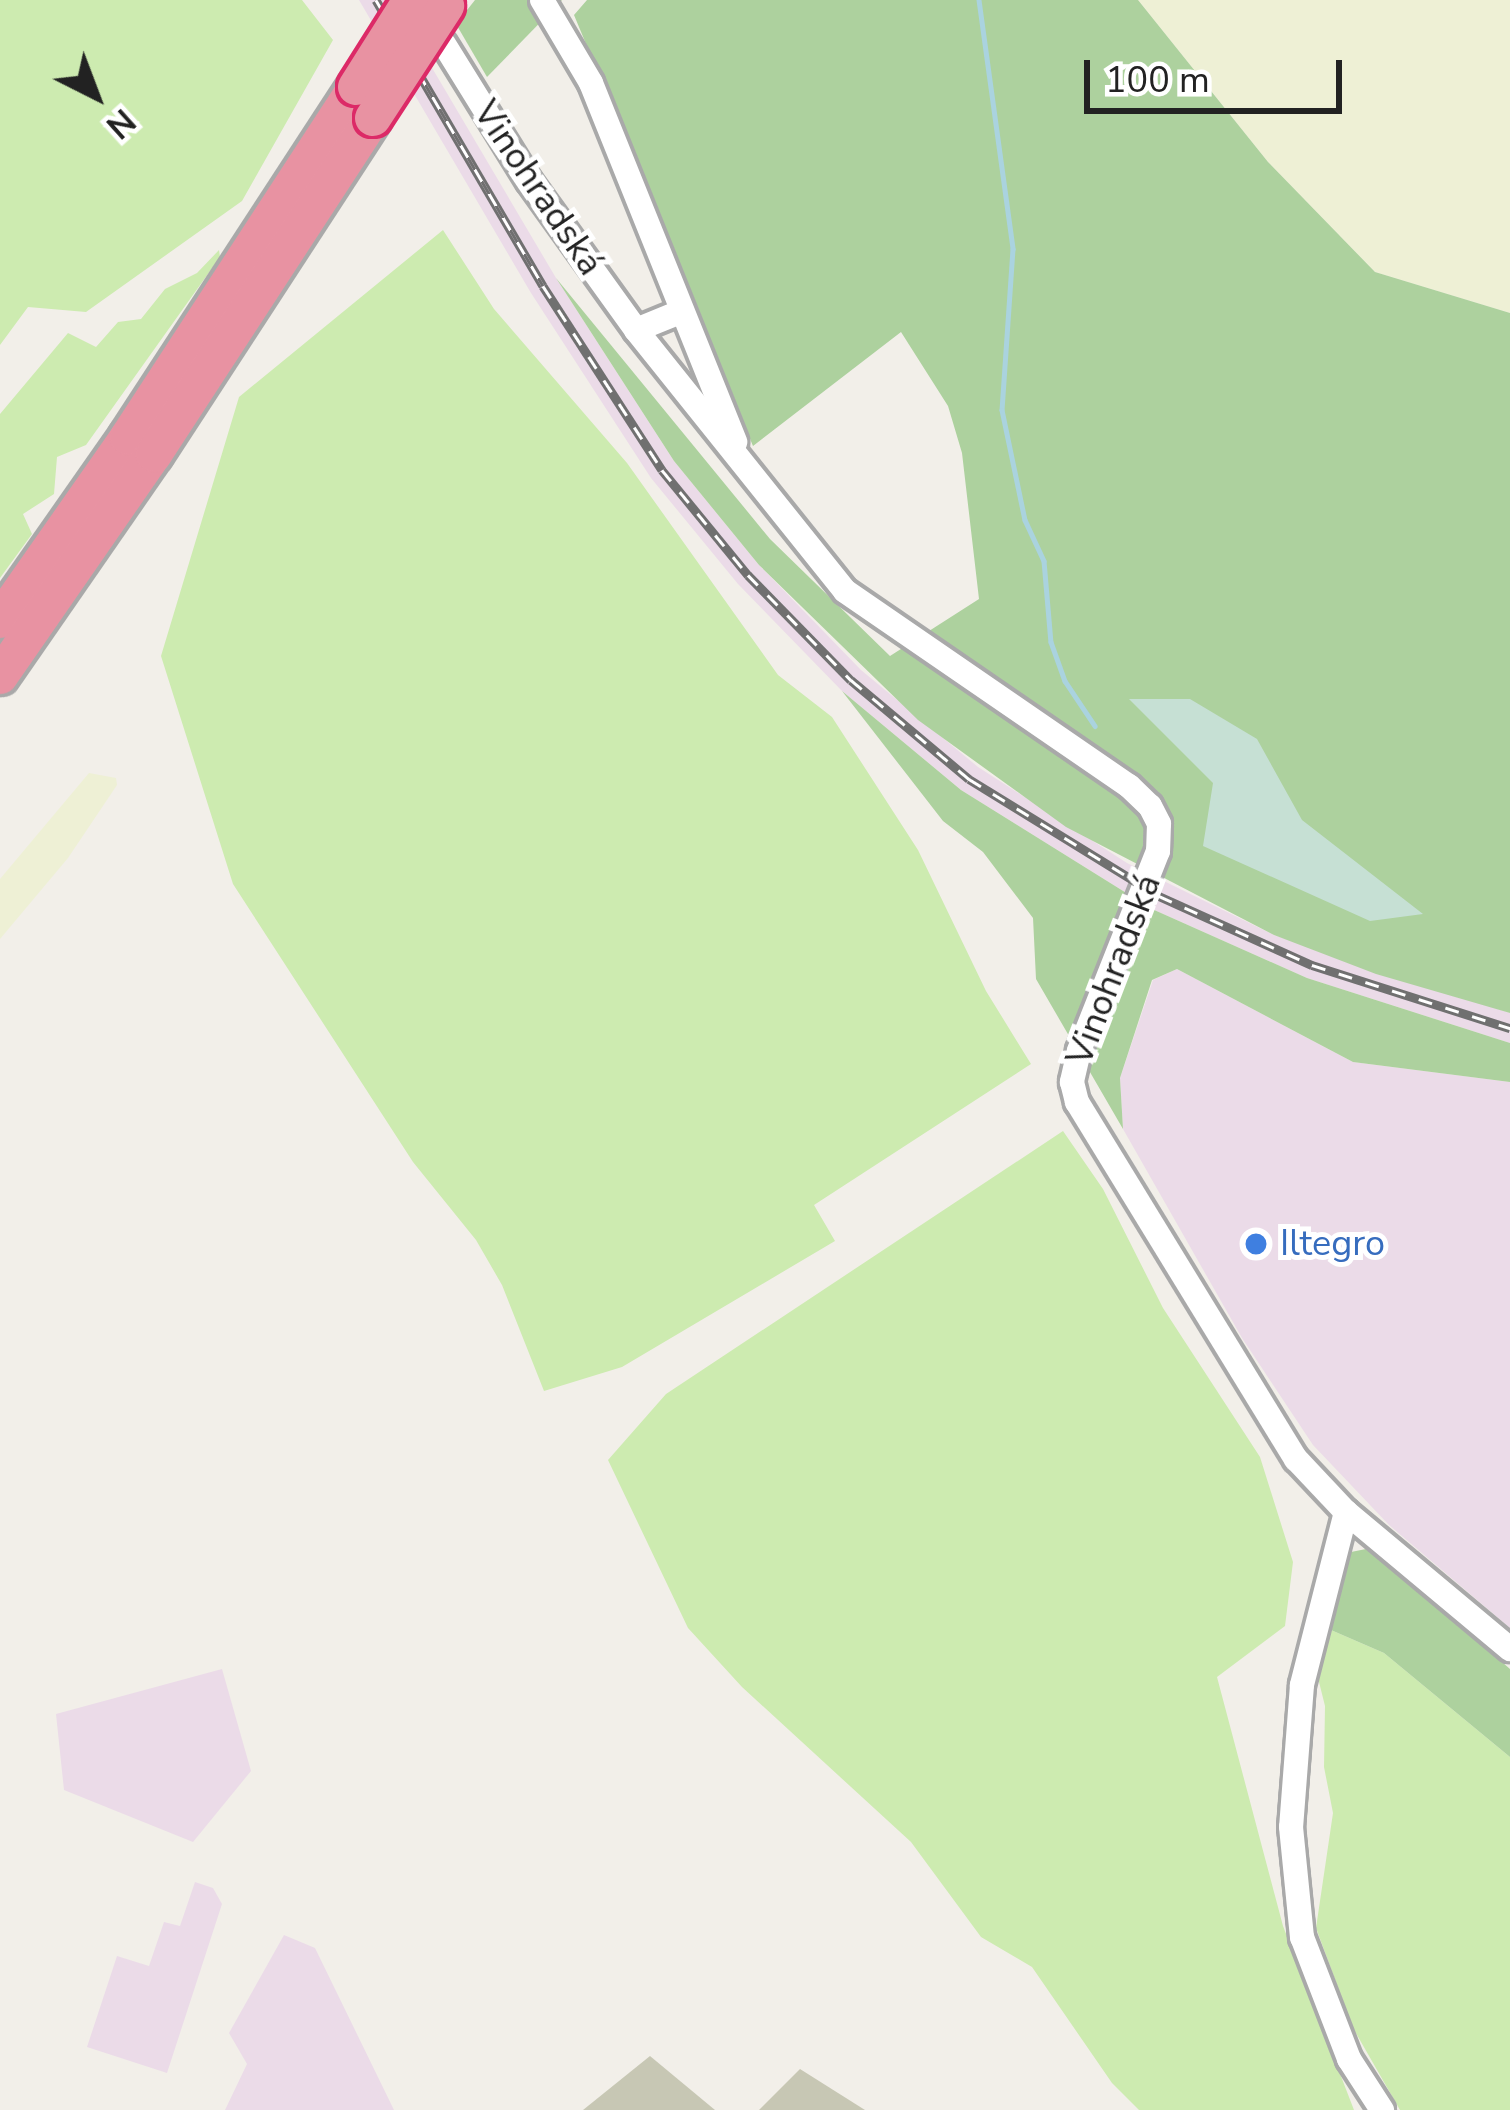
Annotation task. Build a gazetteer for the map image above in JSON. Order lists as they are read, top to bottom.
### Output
{
  "streets": {
    "street": ["Vinohradská"]
  },
  "places": ["Iltegro"],
  "scale_bar": "100 m",
  "north": "bottom right"
}
